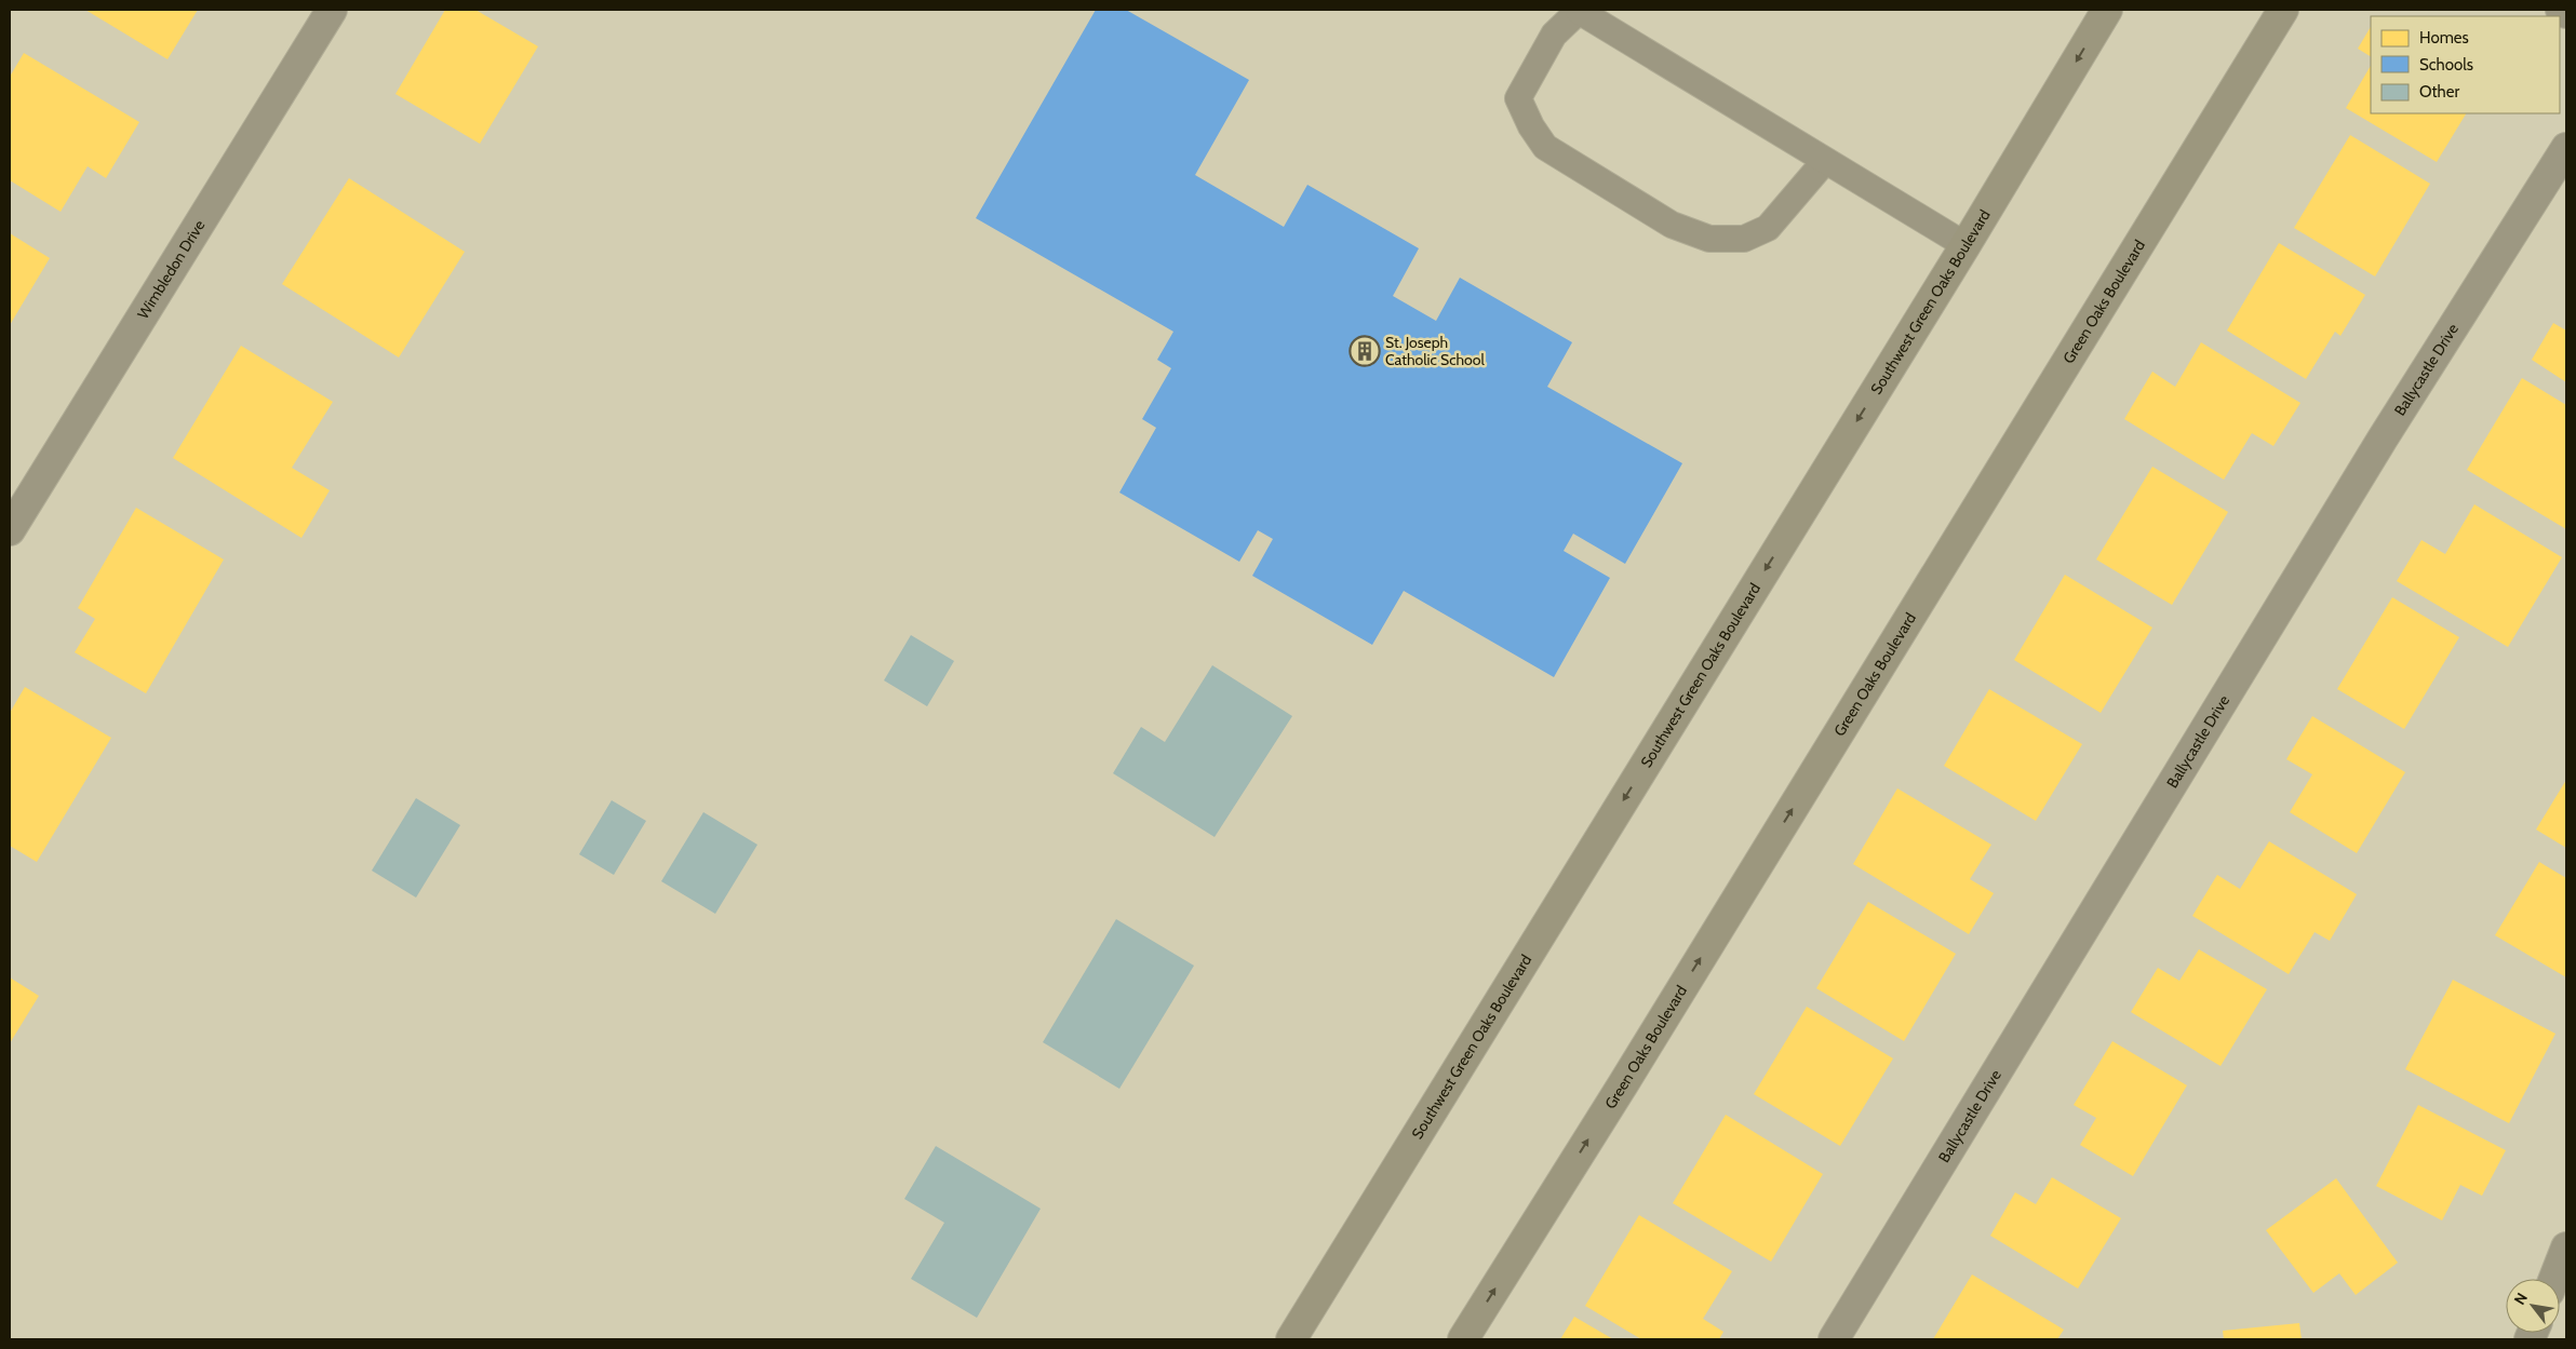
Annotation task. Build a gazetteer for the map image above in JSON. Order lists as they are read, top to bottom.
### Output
{
  "streets": {
    "main road": ["Southwest Green Oaks Boulevard", "Green Oaks Boulevard"],
    "street": ["Wimbledon Drive", "Ballycastle Drive"]
  },
  "one_way": ["Southwest Green Oaks Boulevard", "Green Oaks Boulevard"],
  "places": {
    "building": ["St. Joseph Catholic School"]
  },
  "legend": ["Homes", "Schools", "Other"],
  "north": "top left"
}
